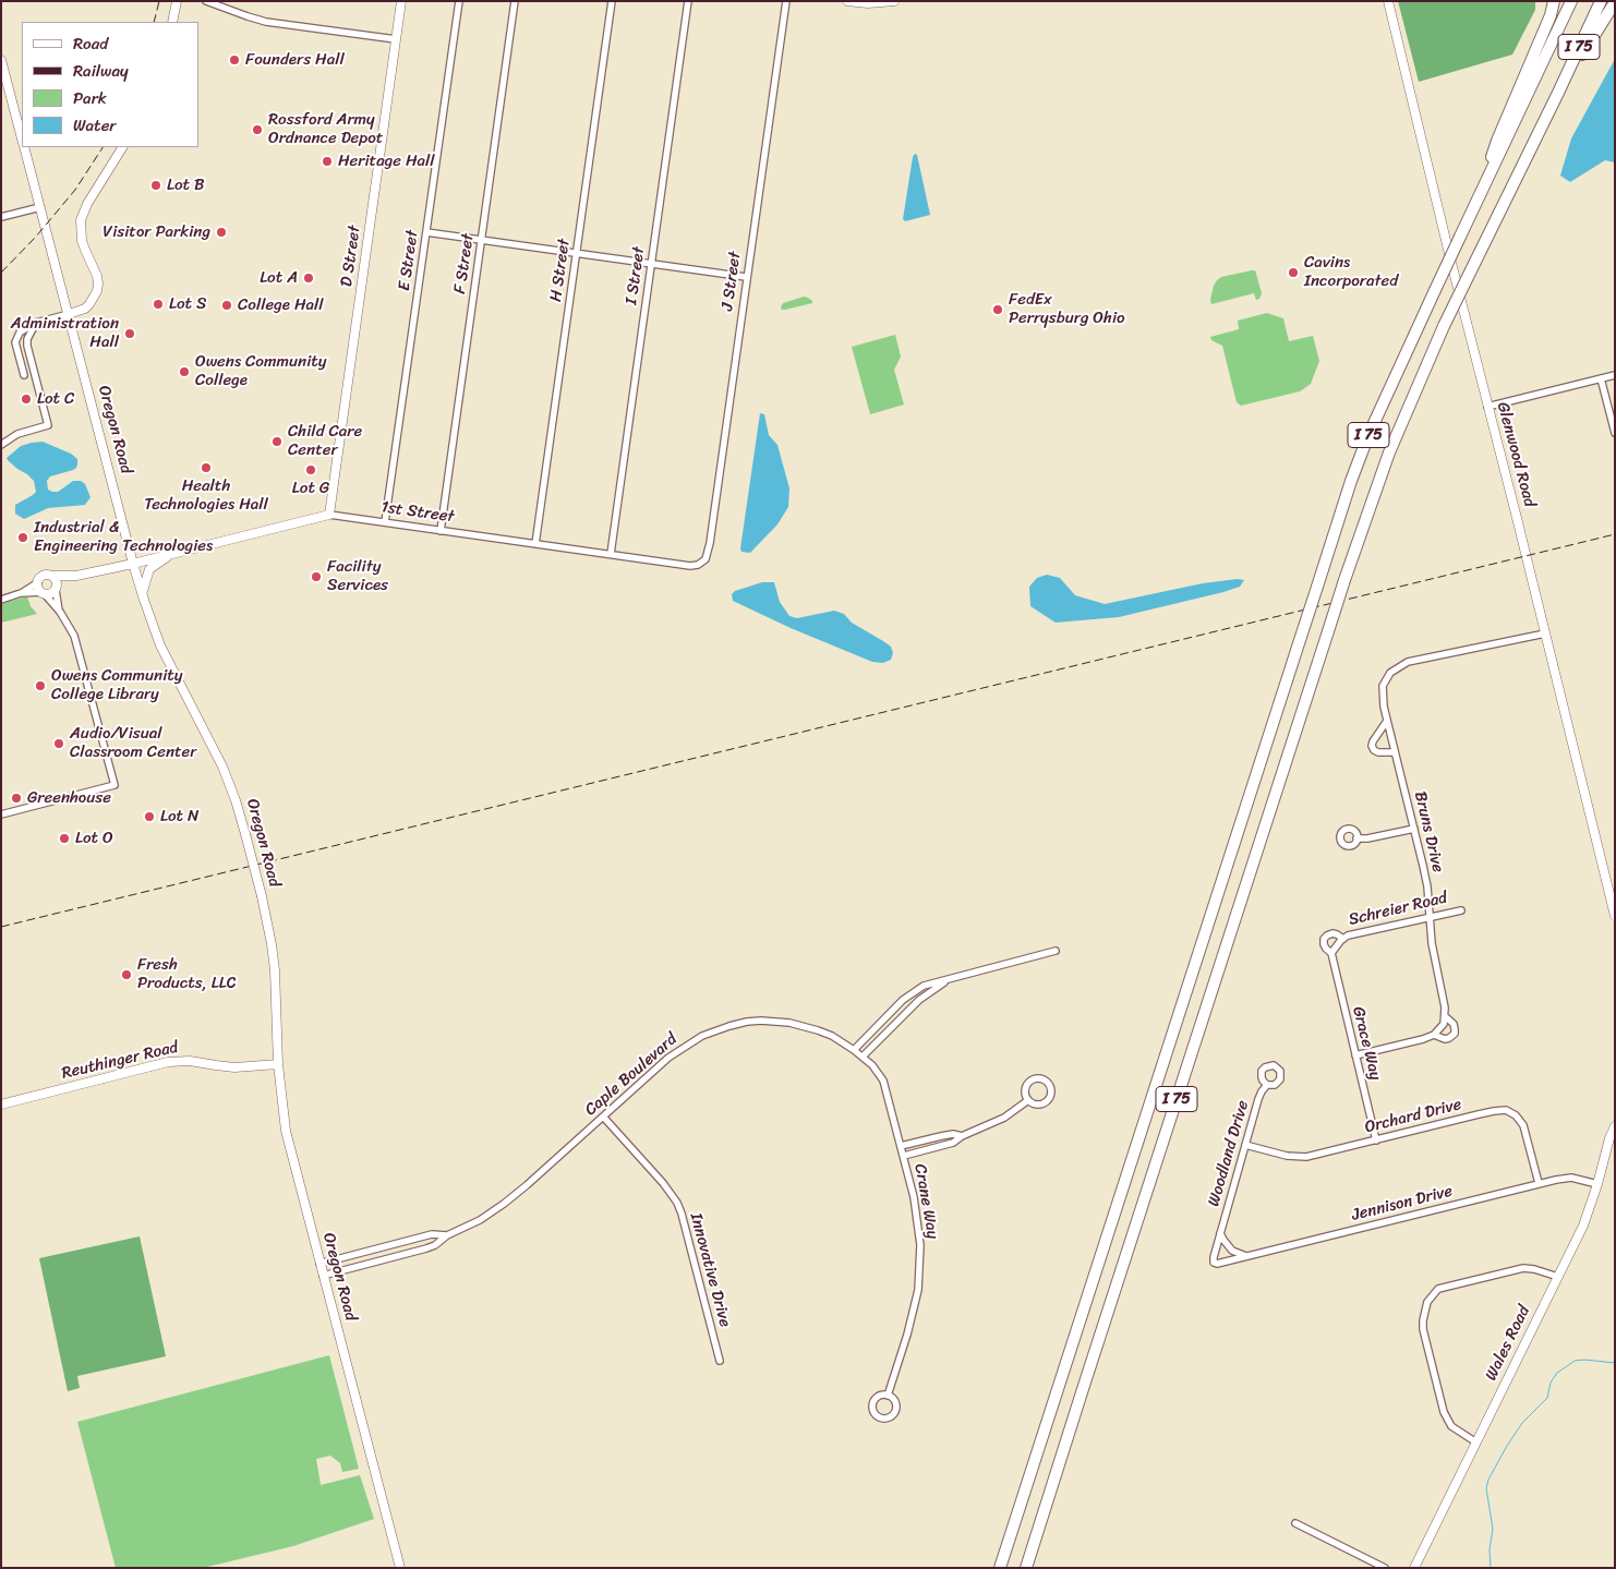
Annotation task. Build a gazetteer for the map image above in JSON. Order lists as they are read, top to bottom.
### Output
{
  "streets": {
    "highway": ["I 75"],
    "street": [
      "D Street",
      "E Street",
      "F Street",
      "H Street",
      "I Street",
      "J Street",
      "Oregon Road",
      "Glenwood Road",
      "1st Street",
      "Bruns Drive",
      "Schreier Road",
      "Grace Way",
      "Reuthinger Road",
      "Caple Boulevard",
      "Orchard Drive",
      "Woodland Drive",
      "Crane Way",
      "Jennison Drive",
      "Innovative Drive",
      "Wales Road"
    ]
  },
  "crossings": [
    ["D Street", "1st Street"],
    ["E Street", "1st Street"],
    ["F Street", "1st Street"],
    ["H Street", "1st Street"],
    ["I Street", "1st Street"],
    ["J Street", "1st Street"],
    ["Oregon Road", "1st Street"],
    ["Oregon Road", "Reuthinger Road"],
    ["Oregon Road", "Caple Boulevard"],
    ["Glenwood Road", "Bruns Drive"],
    ["Bruns Drive", "Schreier Road"],
    ["Bruns Drive", "Grace Way"],
    ["Schreier Road", "Grace Way"],
    ["Grace Way", "Orchard Drive"],
    ["Caple Boulevard", "Crane Way"],
    ["Caple Boulevard", "Innovative Drive"],
    ["Orchard Drive", "Woodland Drive"],
    ["Orchard Drive", "Jennison Drive"],
    ["Woodland Drive", "Jennison Drive"],
    ["Jennison Drive", "Wales Road"]
  ],
  "places": [
    "Founders Hall",
    "Rossford Army Ordnance Depot",
    "Heritage Hall",
    "Lot B",
    "Visitor Parking",
    "Cavins Incorporated",
    "Lot A",
    "Lot S",
    "College Hall",
    "FedEx Perrysburg Ohio",
    "Administration Hall",
    "Owens Community College",
    "Lot C",
    "Child Care Center",
    "Health Technologies Hall",
    "Lot G",
    "Industrial & Engineering Technologies",
    "Facility Services",
    "Owens Community College Library",
    "Audio/Visual Classroom Center",
    "Greenhouse",
    "Lot N",
    "Lot O",
    "Fresh Products, LLC"
  ],
  "legend": [
    "Road",
    "Railway",
    "Park",
    "Water"
  ]
}
